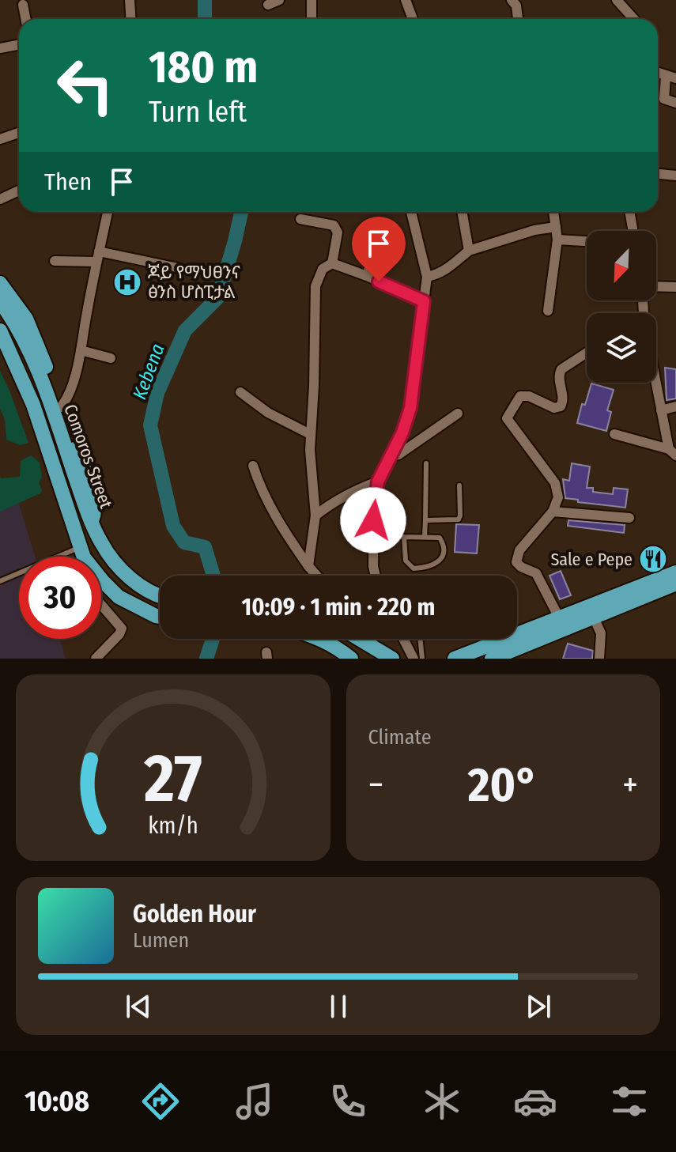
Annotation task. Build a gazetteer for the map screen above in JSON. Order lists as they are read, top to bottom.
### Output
{
  "streets": {
    "main road": ["Comoros Street"]
  },
  "water": ["Kebena"],
  "places": {
    "hospital": ["ጆይ የማህፀንና ፅንስ ሆስፒታል"],
    "restaurant": ["Sale e Pepe"]
  },
  "north": "bottom left",
  "page": {
    "turn": ["180 m", "Turn left"],
    "then": "Then",
    "limit": "30",
    "trip": "10:09 · 1 min · 220 m",
    "tile": "Climate",
    "heat": ["−", "20°", "+"],
    "song": ["Golden Hour", "Lumen"],
    "tabs": "10:08",
    "gauge": ["27", "km/h"]
  }
}
